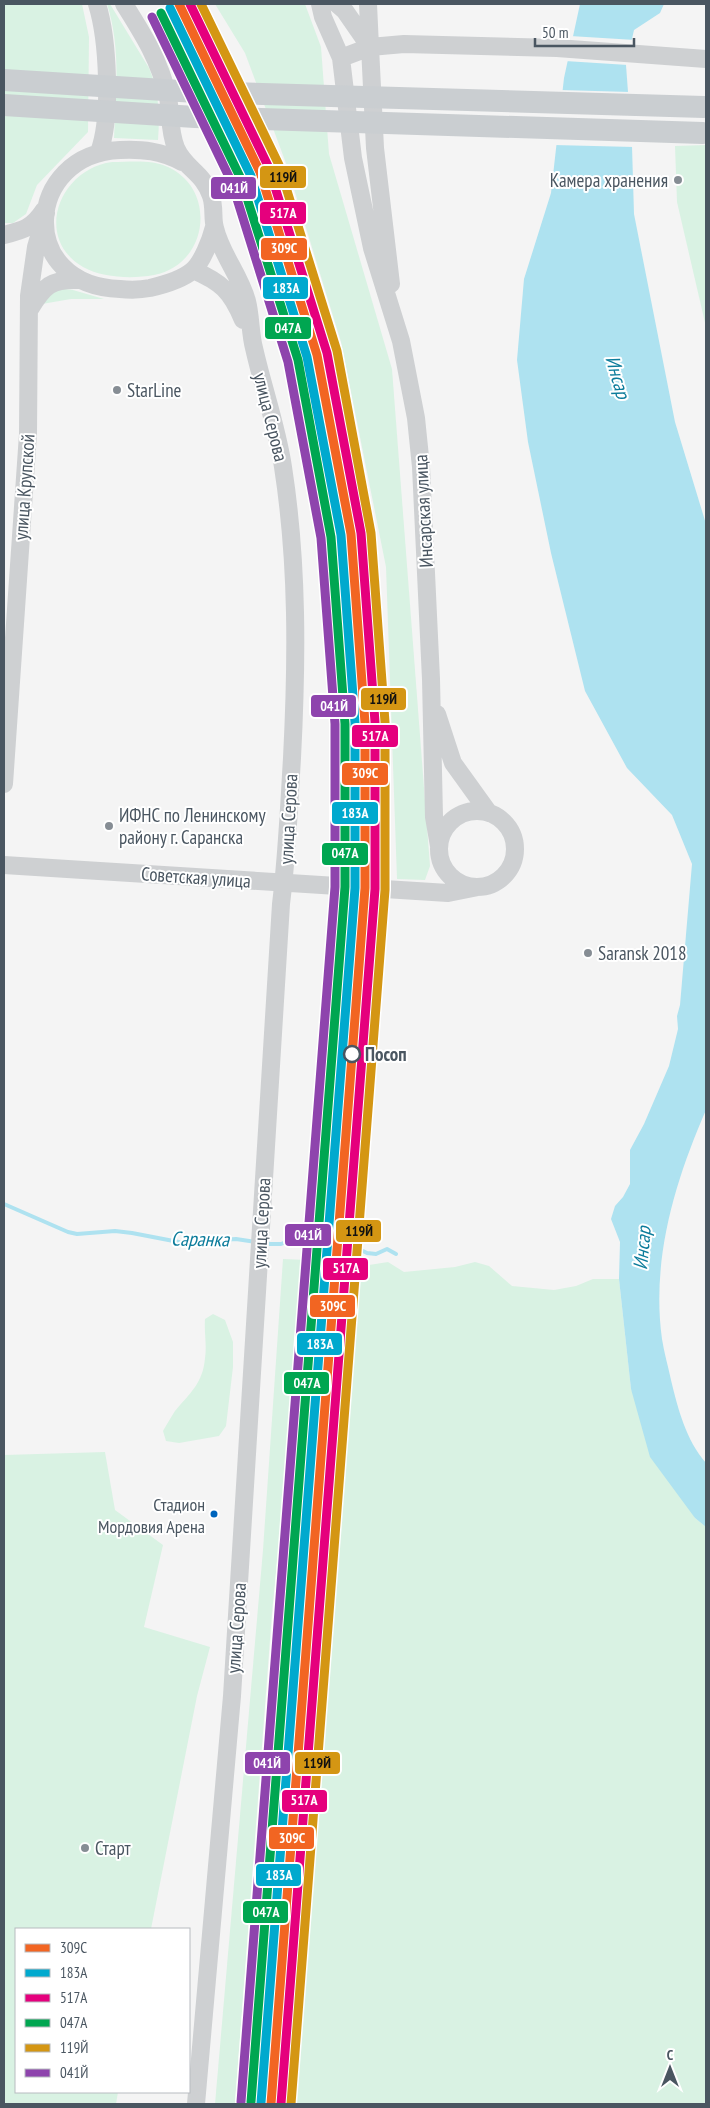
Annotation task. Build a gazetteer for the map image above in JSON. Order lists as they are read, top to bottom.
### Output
{
  "streets": {
    "street": [
      "улица Серова",
      "улица Крупской",
      "Инсарская улица",
      "Советская улица"
    ]
  },
  "crossings": [
    ["улица Серова", "улица Крупской"],
    ["улица Серова", "Советская улица"],
    ["Инсарская улица", "Советская улица"]
  ],
  "water": ["Инсар", "Саранка"],
  "places": [
    "Камера хранения",
    "StarLine",
    "ИФНС по Ленинскому району г. Саранска",
    "Saransk 2018",
    "Посоп",
    "Стадион Мордовия Арена",
    "Старт"
  ],
  "lines": [
    "transit line 309С",
    "transit line 517А",
    "transit line 119Й",
    "transit line 183А",
    "transit line 047А",
    "transit line 041Й"
  ],
  "legend": [
    "309С",
    "183А",
    "517А",
    "047А",
    "119Й",
    "041Й"
  ],
  "scale_bar": "50 m",
  "north": "top"
}
